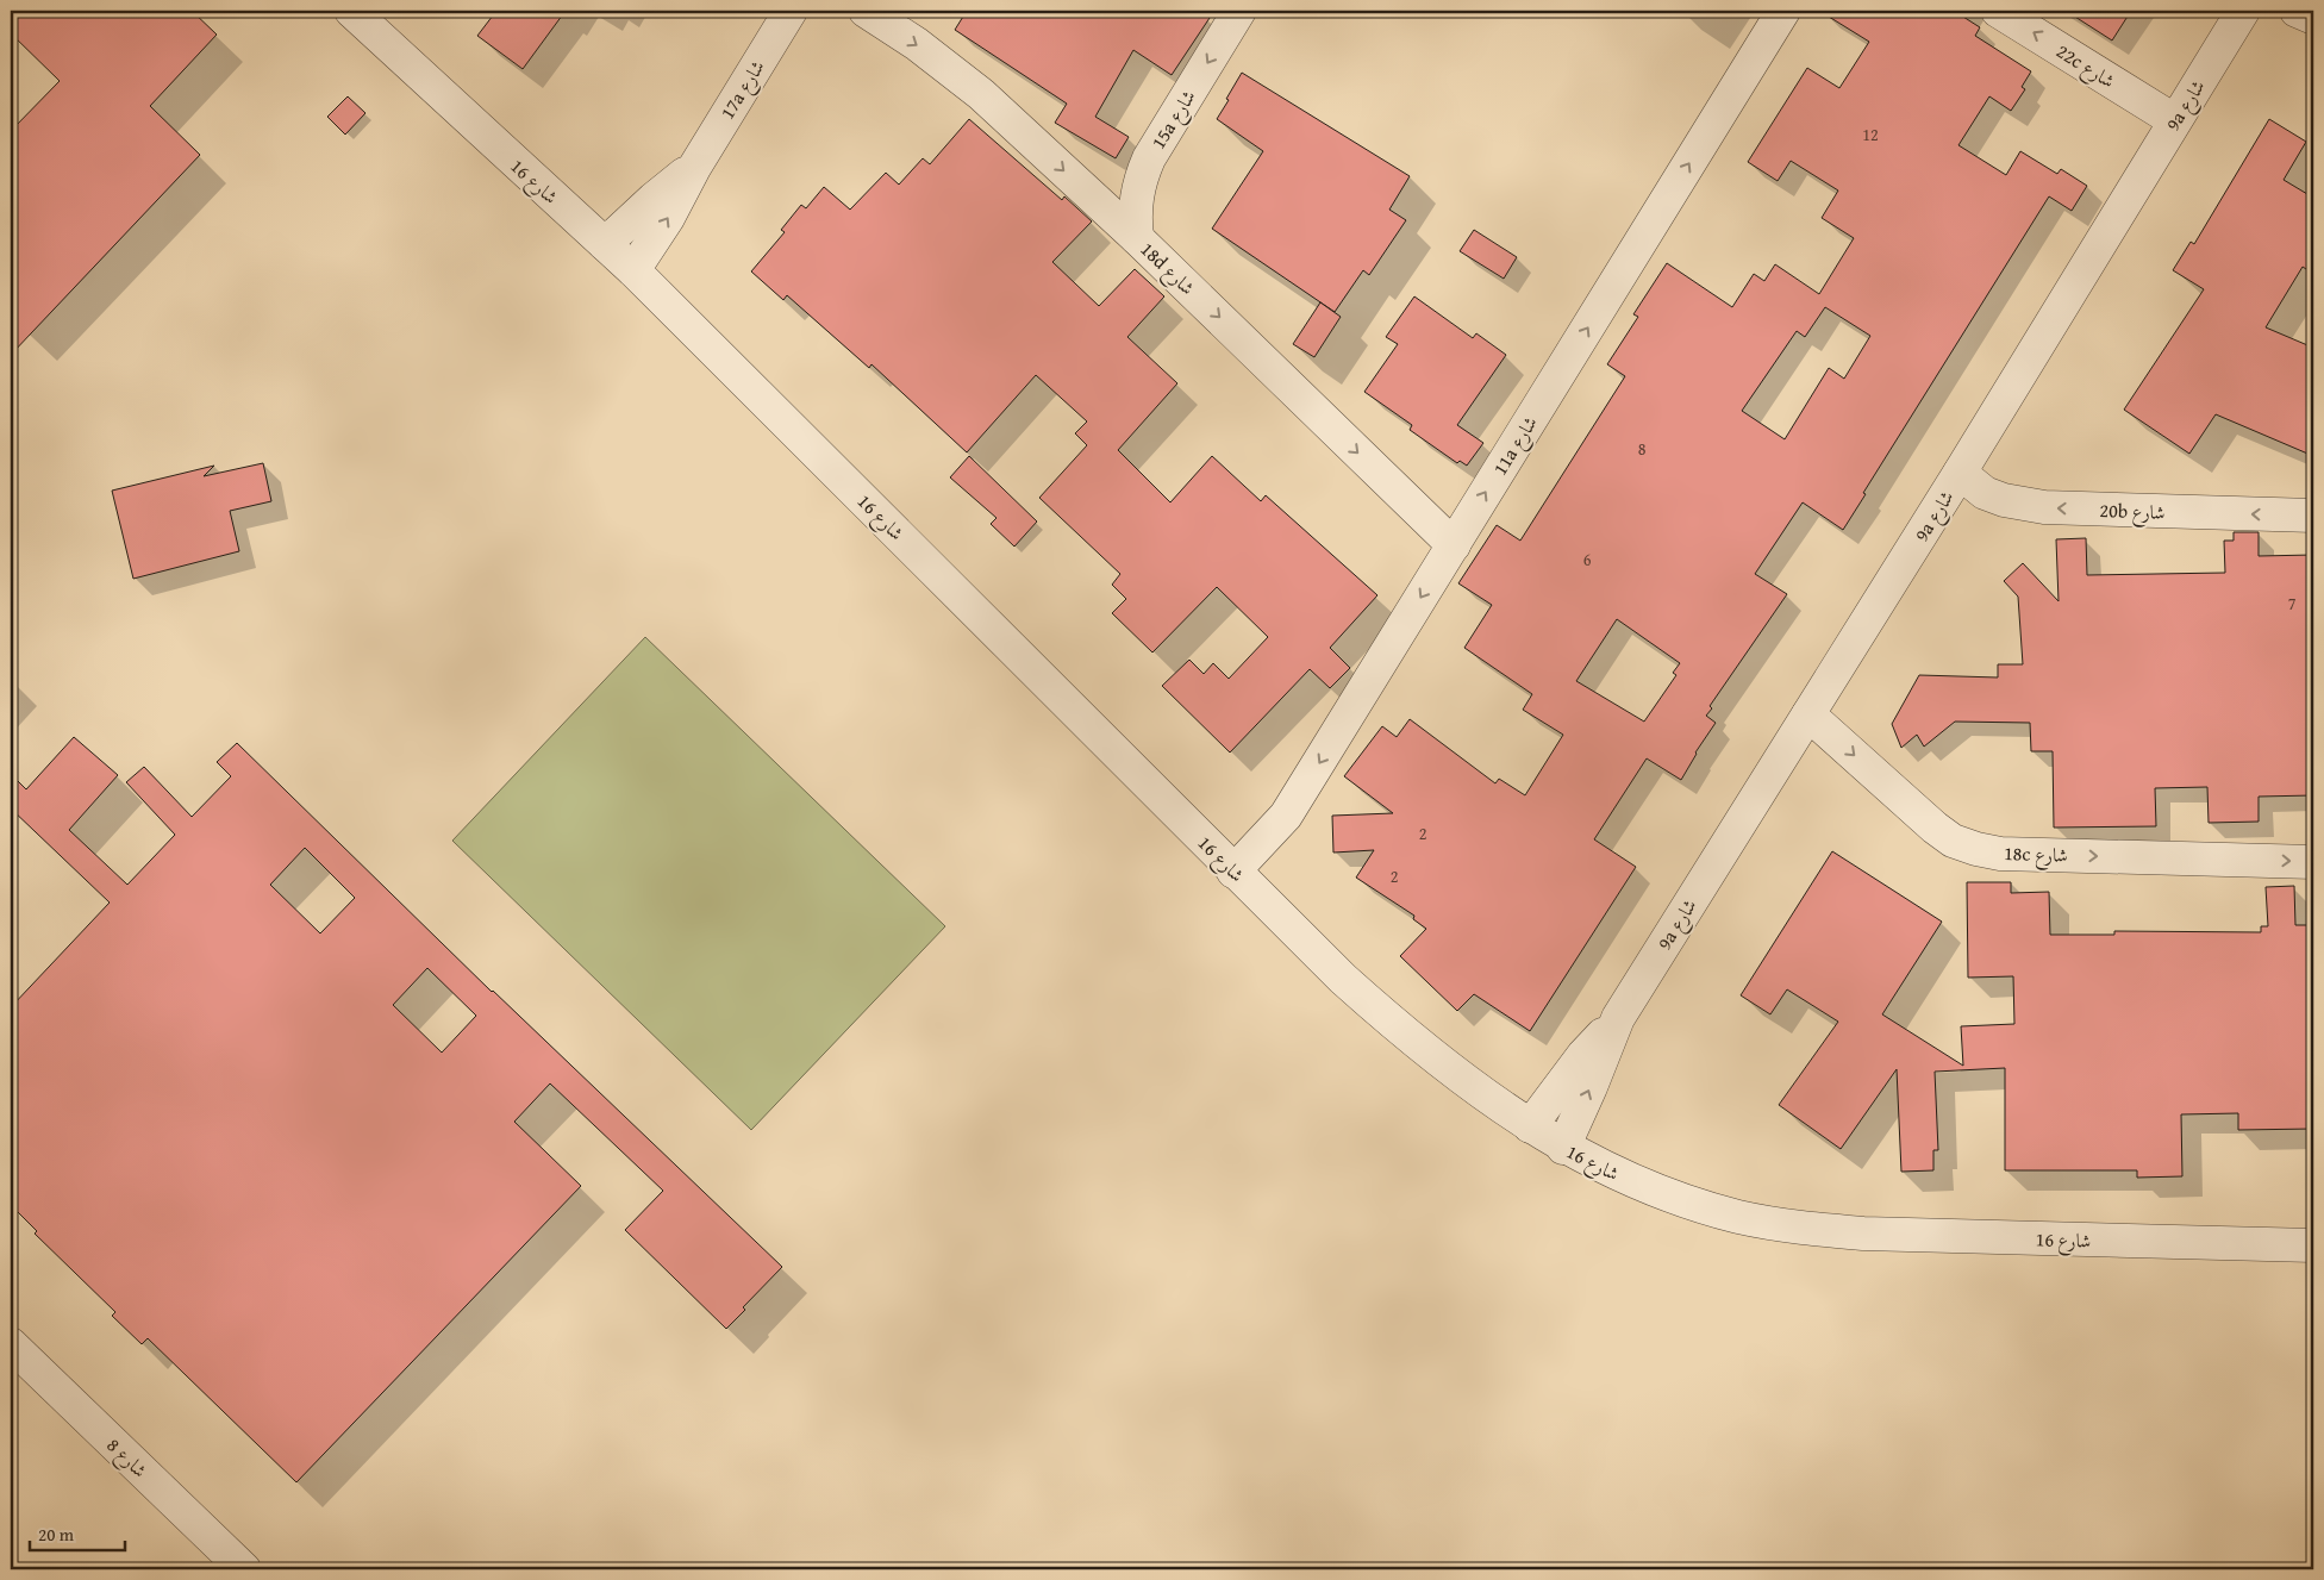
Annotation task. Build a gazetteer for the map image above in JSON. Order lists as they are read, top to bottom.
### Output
{
  "streets": {
    "street": [
      "22c شارع",
      "17a شارع",
      "9a شارع",
      "15a شارع",
      "شارع 16",
      "18d شارع",
      "11a شارع",
      "20b شارع",
      "18c شارع",
      "شارع 8"
    ]
  },
  "crossings": [
    ["22c شارع", "9a شارع"],
    ["17a شارع", "شارع 16"],
    ["9a شارع", "شارع 16"],
    ["9a شارع", "20b شارع"],
    ["9a شارع", "18c شارع"],
    ["15a شارع", "18d شارع"],
    ["شارع 16", "11a شارع"],
    ["18d شارع", "11a شارع"]
  ],
  "one_way": [
    "22c شارع",
    "15a شارع",
    "18d شارع",
    "20b شارع",
    "18c شارع"
  ],
  "house_numbers": [
    "12",
    "8",
    "6",
    "7",
    "2",
    "2"
  ],
  "scale_bar": "20 m"
}
